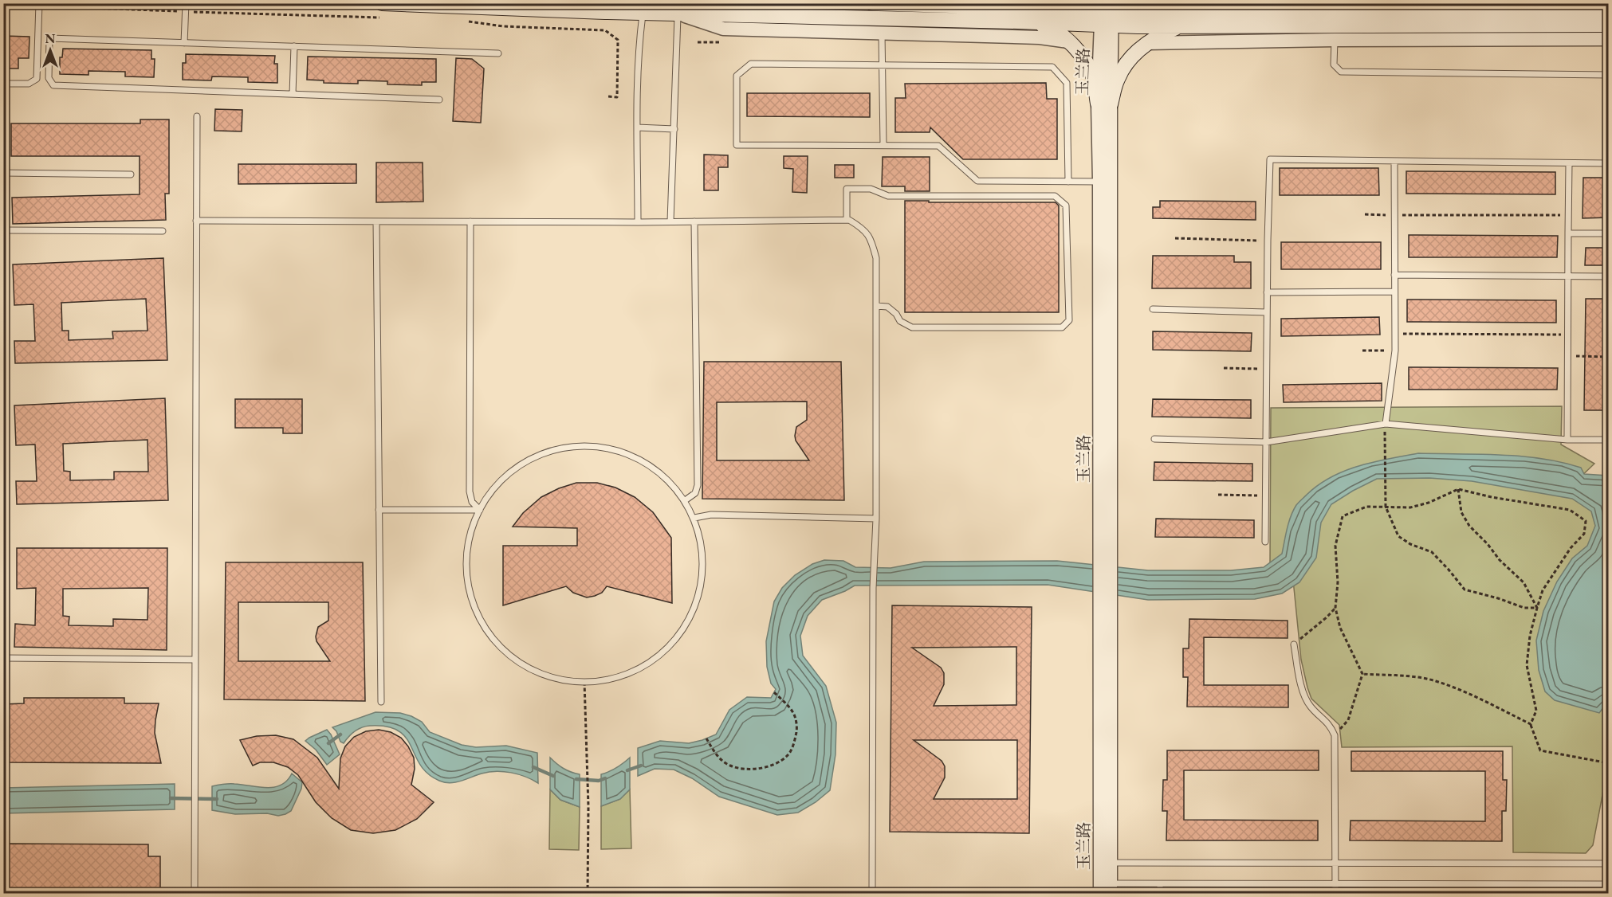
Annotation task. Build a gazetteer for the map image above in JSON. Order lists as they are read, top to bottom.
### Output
{
  "streets": {
    "street": ["玉兰路"]
  },
  "north": "top"
}
